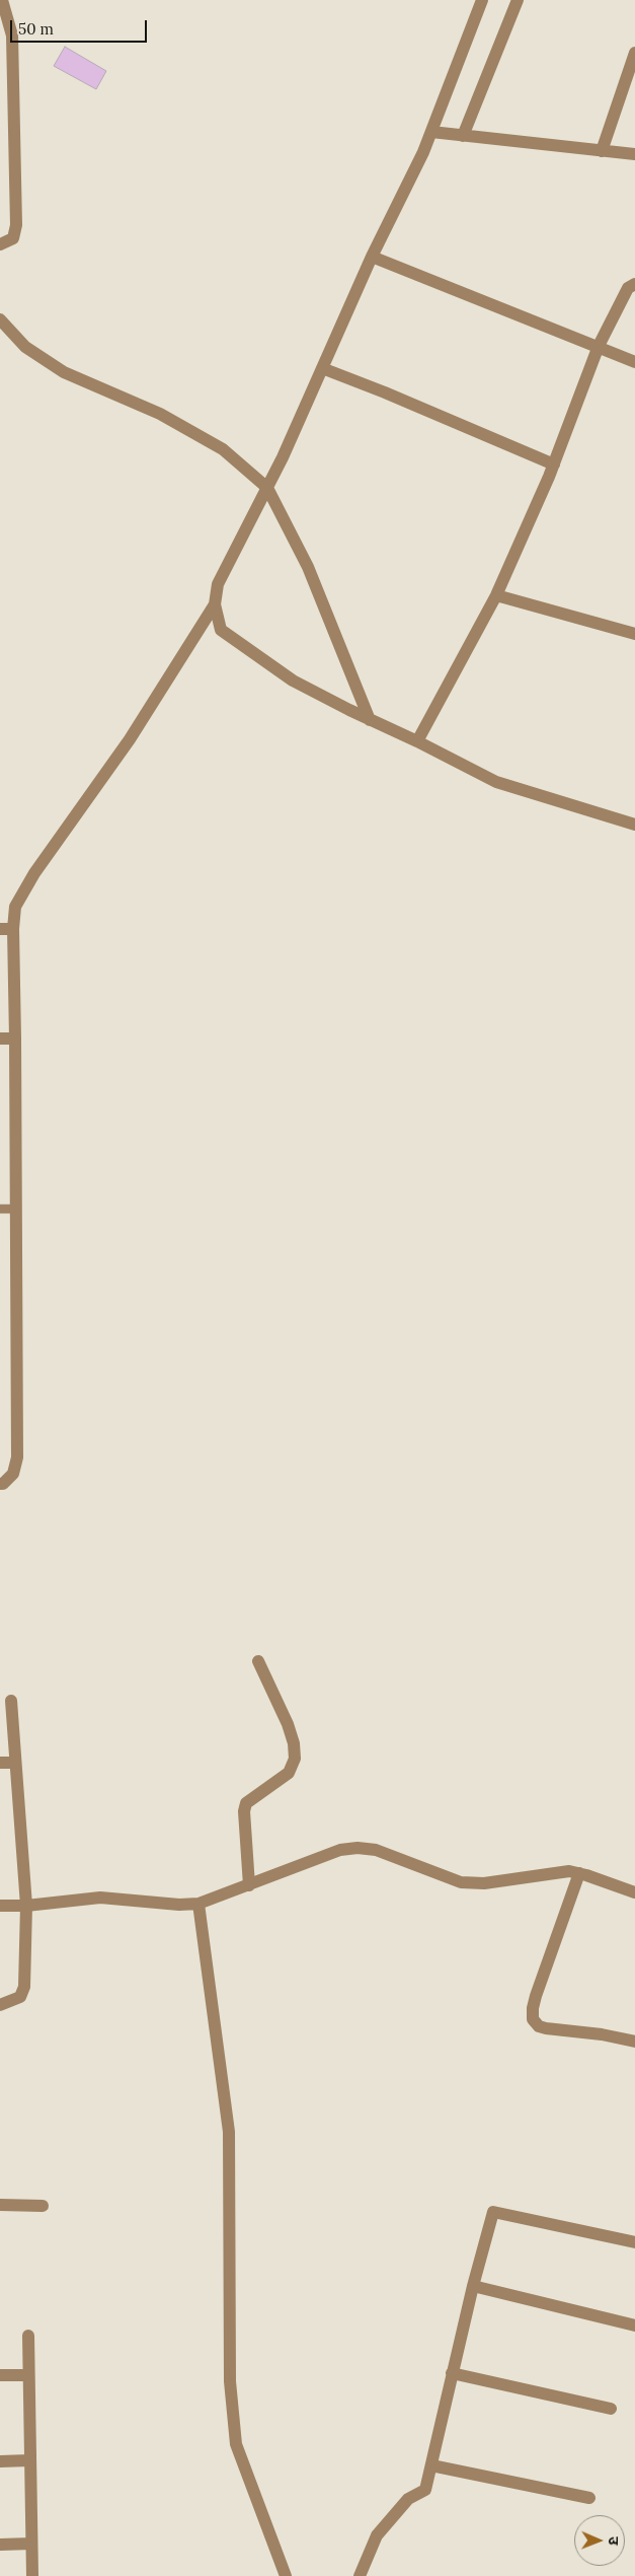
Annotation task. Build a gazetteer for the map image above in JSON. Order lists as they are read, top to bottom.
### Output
{
  "scale_bar": "50 m",
  "north": "right"
}
